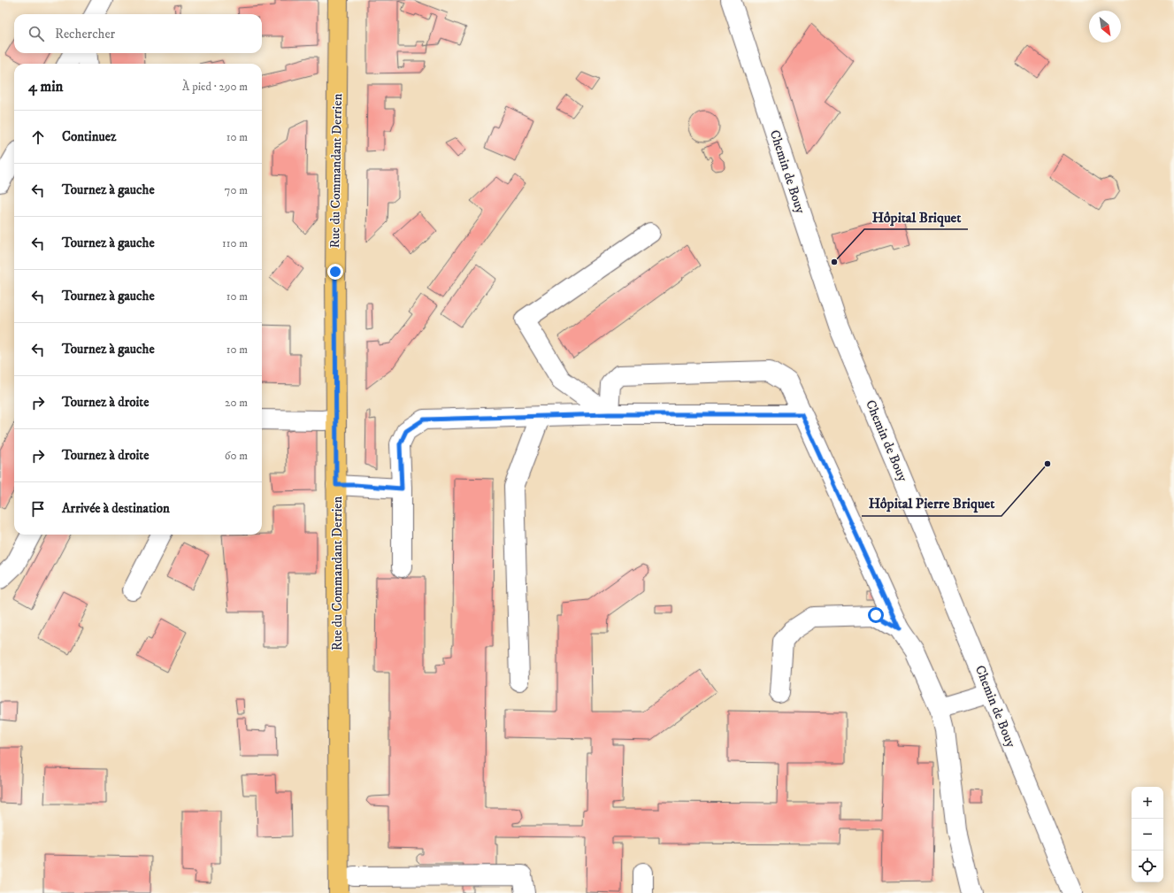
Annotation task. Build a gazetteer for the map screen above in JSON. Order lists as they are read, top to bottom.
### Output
{
  "streets": {
    "main road": ["Rue du Commandant Derrien"],
    "street": ["Chemin de Bouy"]
  },
  "places": ["Hôpital Briquet", "Hôpital Pierre Briquet"],
  "north": "bottom right",
  "page": {
    "search": "Rechercher",
    "heading": ["4 min", "À pied · 290 m"],
    "list": [
      ["Continuez", "10 m"],
      ["Tournez à gauche", "70 m"],
      ["Tournez à gauche", "110 m"],
      ["Tournez à gauche", "10 m"],
      ["Tournez à gauche", "10 m"],
      ["Tournez à droite", "20 m"],
      ["Tournez à droite", "60 m"],
      "Arrivée à destination"
    ],
    "map_buttons": ["+", "−"]
  }
}
